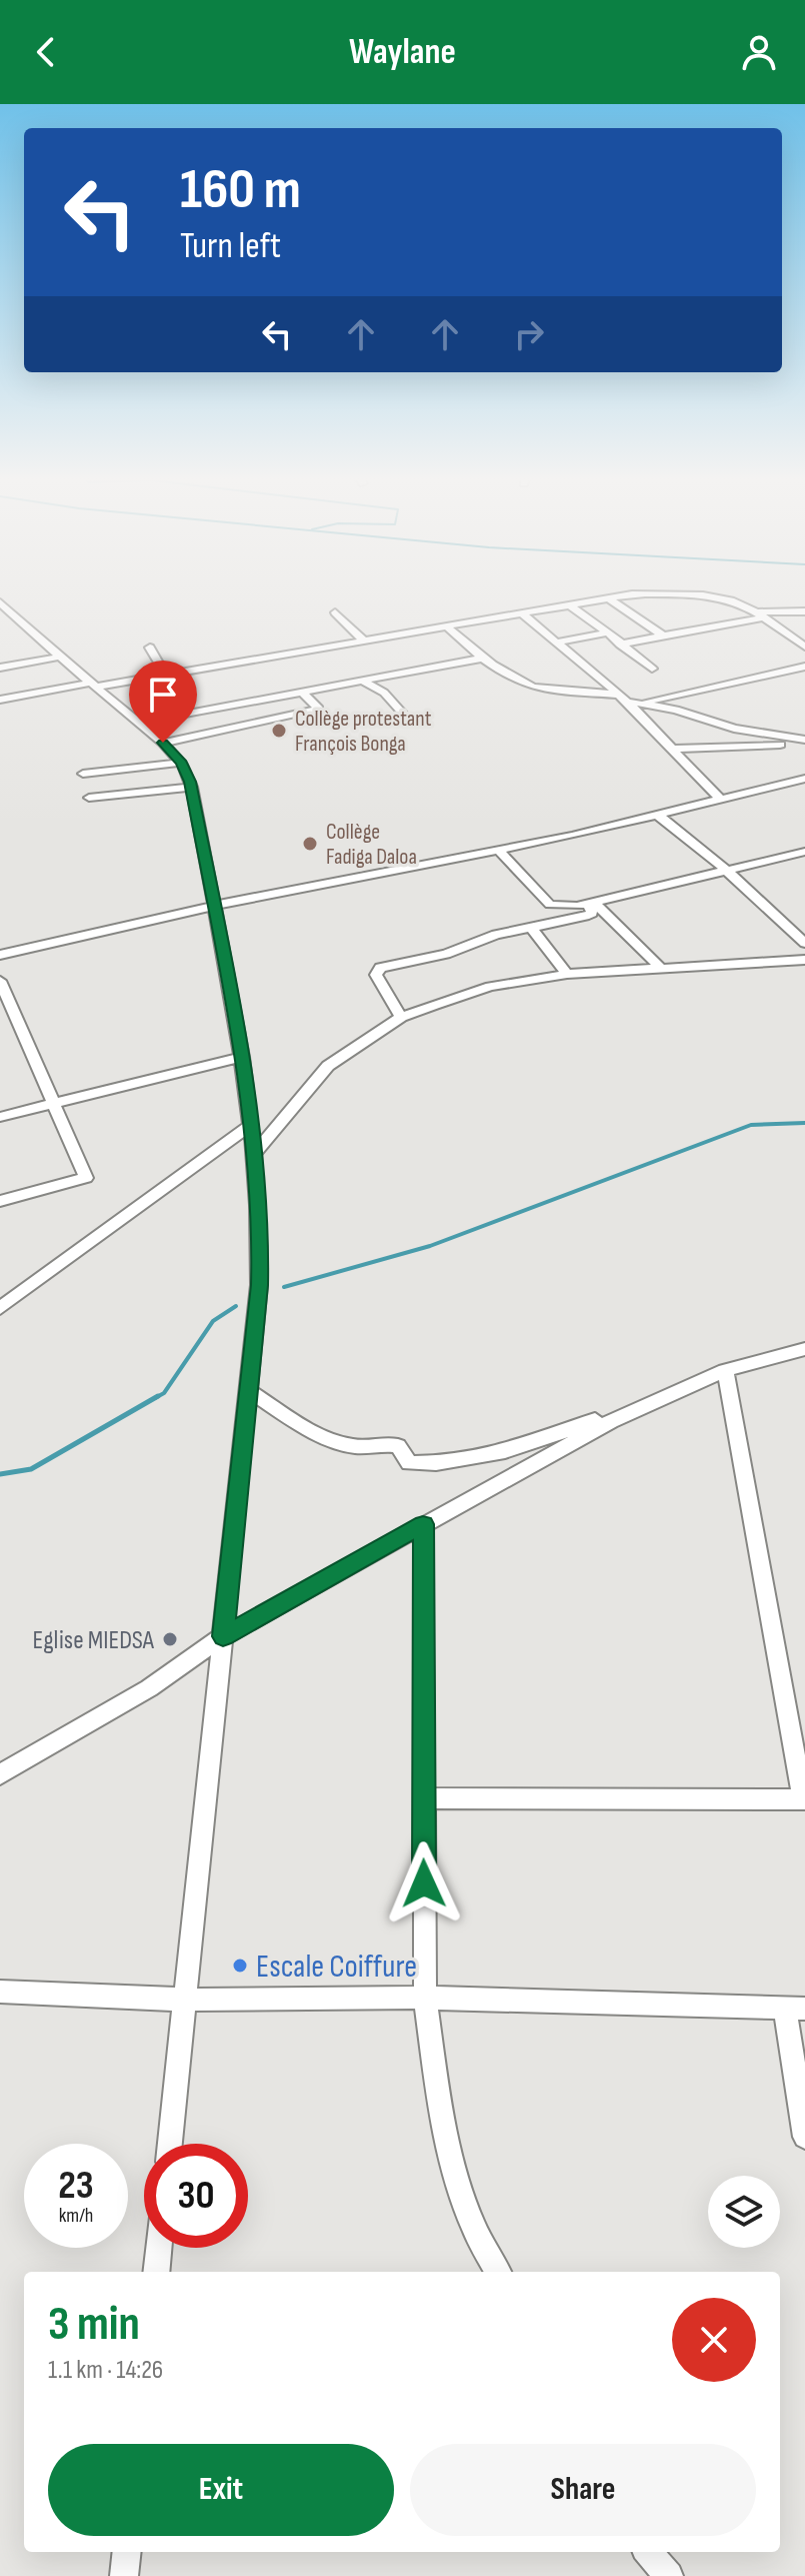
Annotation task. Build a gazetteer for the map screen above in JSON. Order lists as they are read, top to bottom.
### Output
{
  "places": [
    "Collège protestant François Bonga",
    "Collège Fadiga Daloa",
    "Eglise MIEDSA",
    "Escale Coiffure"
  ],
  "page": {
    "header": "Waylane",
    "turn": ["160 m", "Turn left"],
    "speed": "23 km/h",
    "limit": "30",
    "heading": ["3 min", "1.1 km · 14:26"],
    "buttons": ["Exit", "Share"]
  }
}
